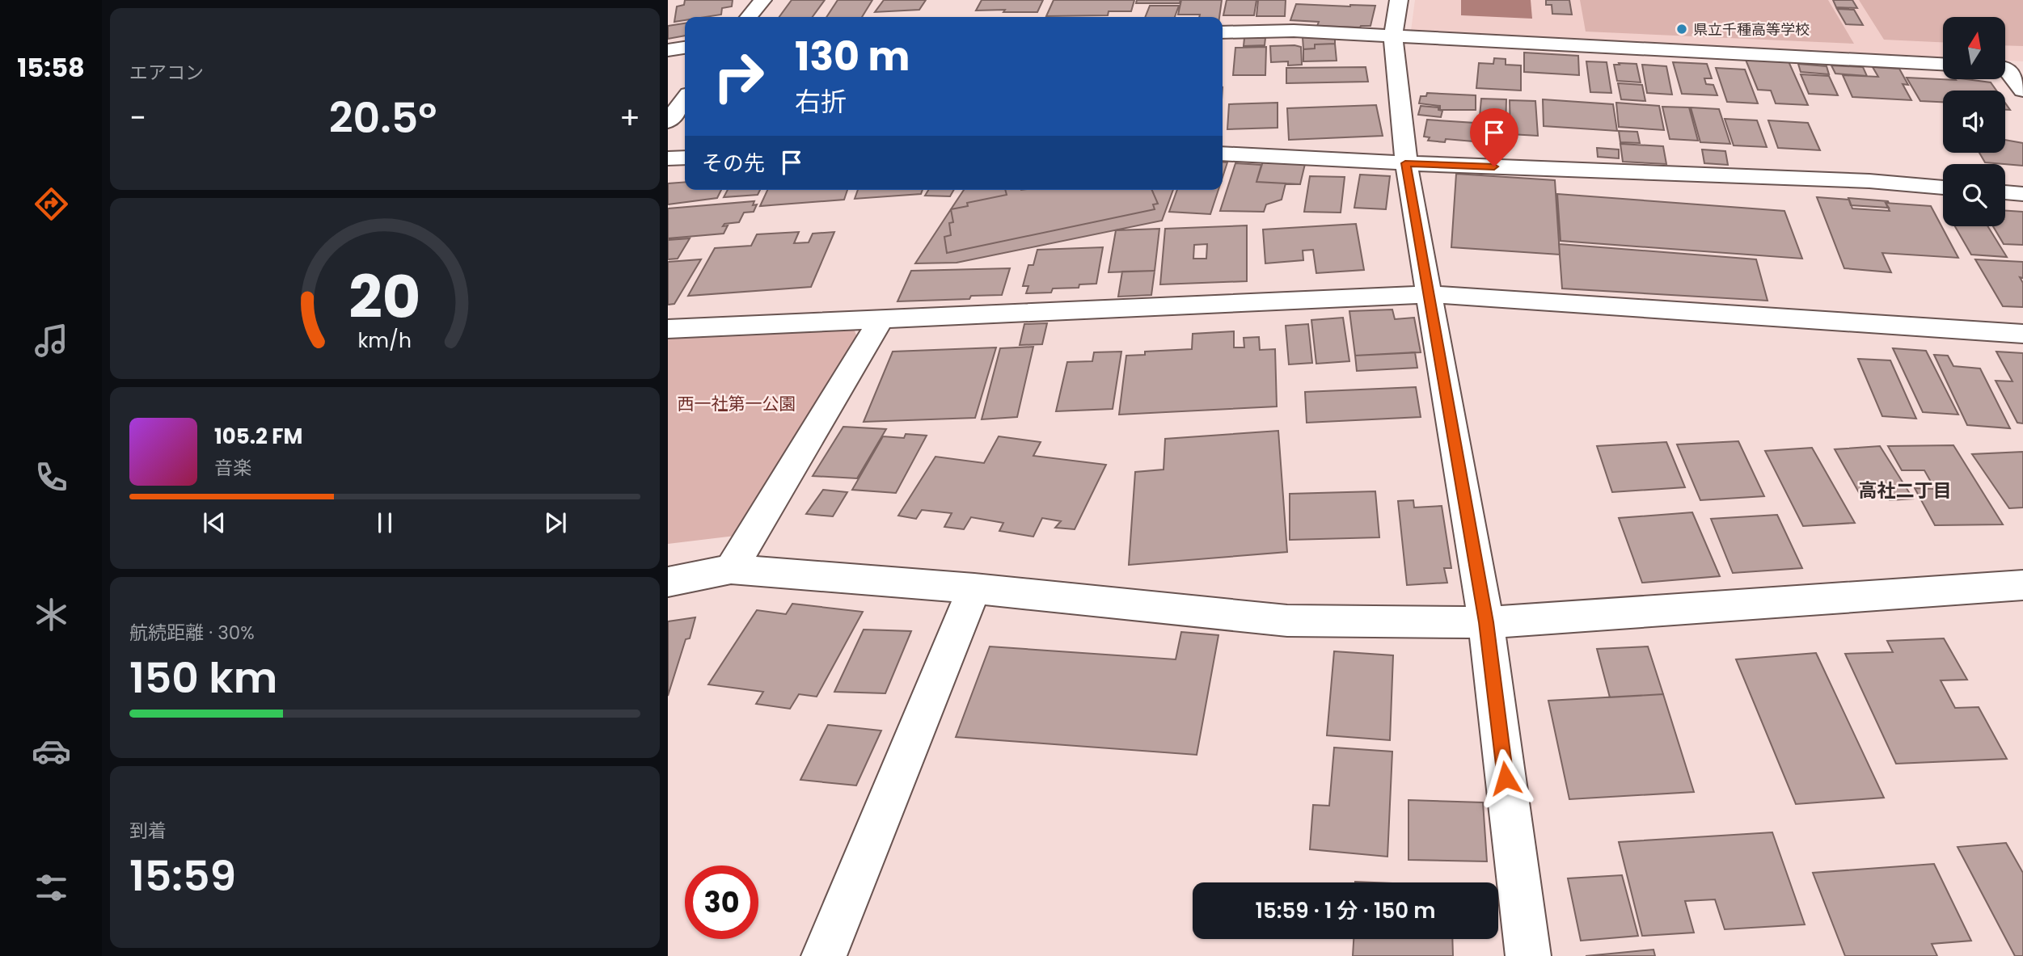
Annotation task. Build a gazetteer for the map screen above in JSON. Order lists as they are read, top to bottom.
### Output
{
  "districts": ["高社二丁目"],
  "parks": ["西一社第一公園"],
  "places": ["県立千種高等学校"],
  "north": "top",
  "page": {
    "tabs": "15:58",
    "tile": [
      "エアコン",
      ["航続距離 · 30%", "150 km"],
      ["到着", "15:59"]
    ],
    "turn": ["130 m", "右折"],
    "heat": ["−", "20.5°", "+"],
    "then": "その先",
    "song": ["105.2 FM", "音楽"],
    "limit": "30",
    "trip": "15:59 · 1 分 · 150 m",
    "gauge": ["20", "km/h"]
  }
}
